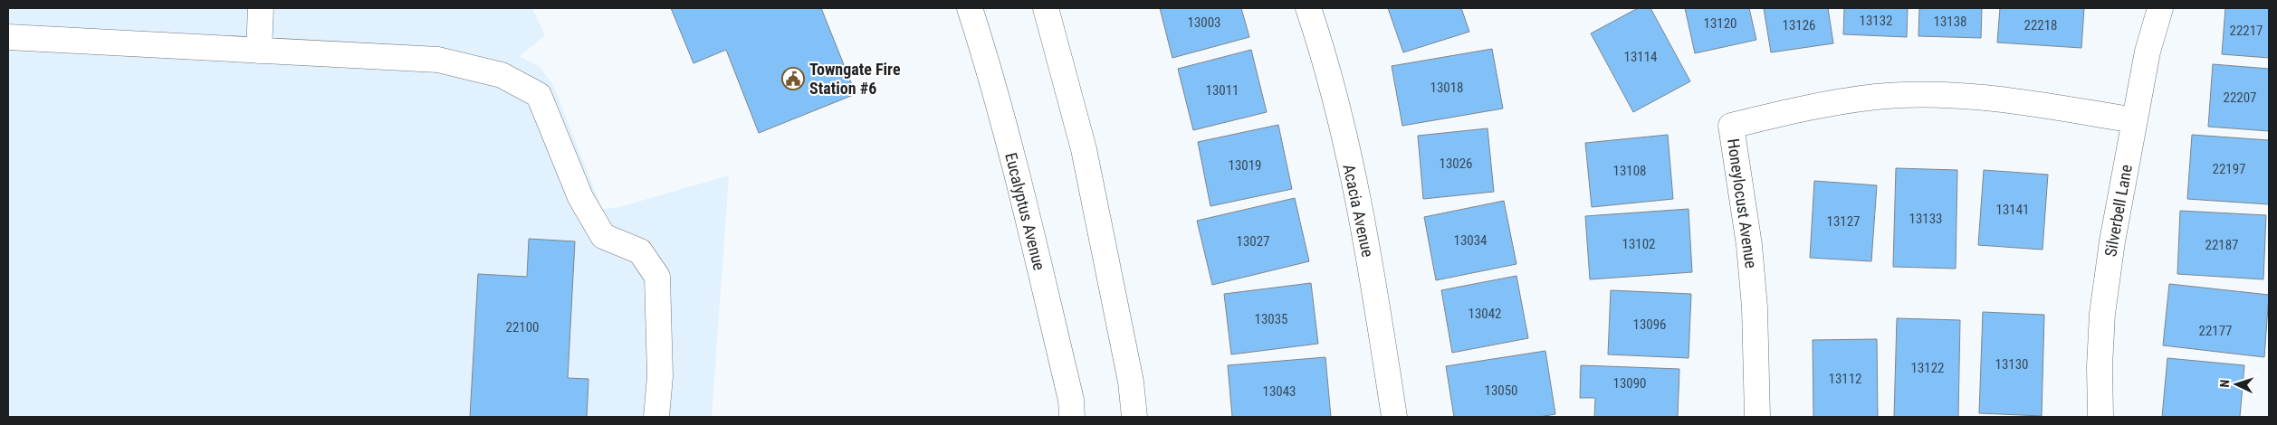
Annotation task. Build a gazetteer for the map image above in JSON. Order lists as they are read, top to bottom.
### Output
{
  "streets": {
    "street": [
      "Honeylocust Avenue",
      "Acacia Avenue",
      "Silverbell Lane",
      "Eucalyptus Avenue"
    ]
  },
  "crossings": [
    ["Honeylocust Avenue", "Silverbell Lane"]
  ],
  "places": {
    "public building": ["Towngate Fire Station #6"]
  },
  "house_numbers": [
    "13132",
    "13138",
    "13003",
    "13120",
    "13126",
    "22218",
    "22217",
    "13114",
    "13018",
    "13011",
    "22207",
    "13026",
    "13019",
    "22197",
    "13108",
    "13141",
    "13133",
    "13127",
    "13034",
    "13027",
    "13102",
    "22187",
    "13042",
    "13035",
    "13096",
    "22100",
    "22177",
    "13130",
    "13122",
    "13112",
    "13090",
    "13050",
    "13043"
  ],
  "north": "left"
}
